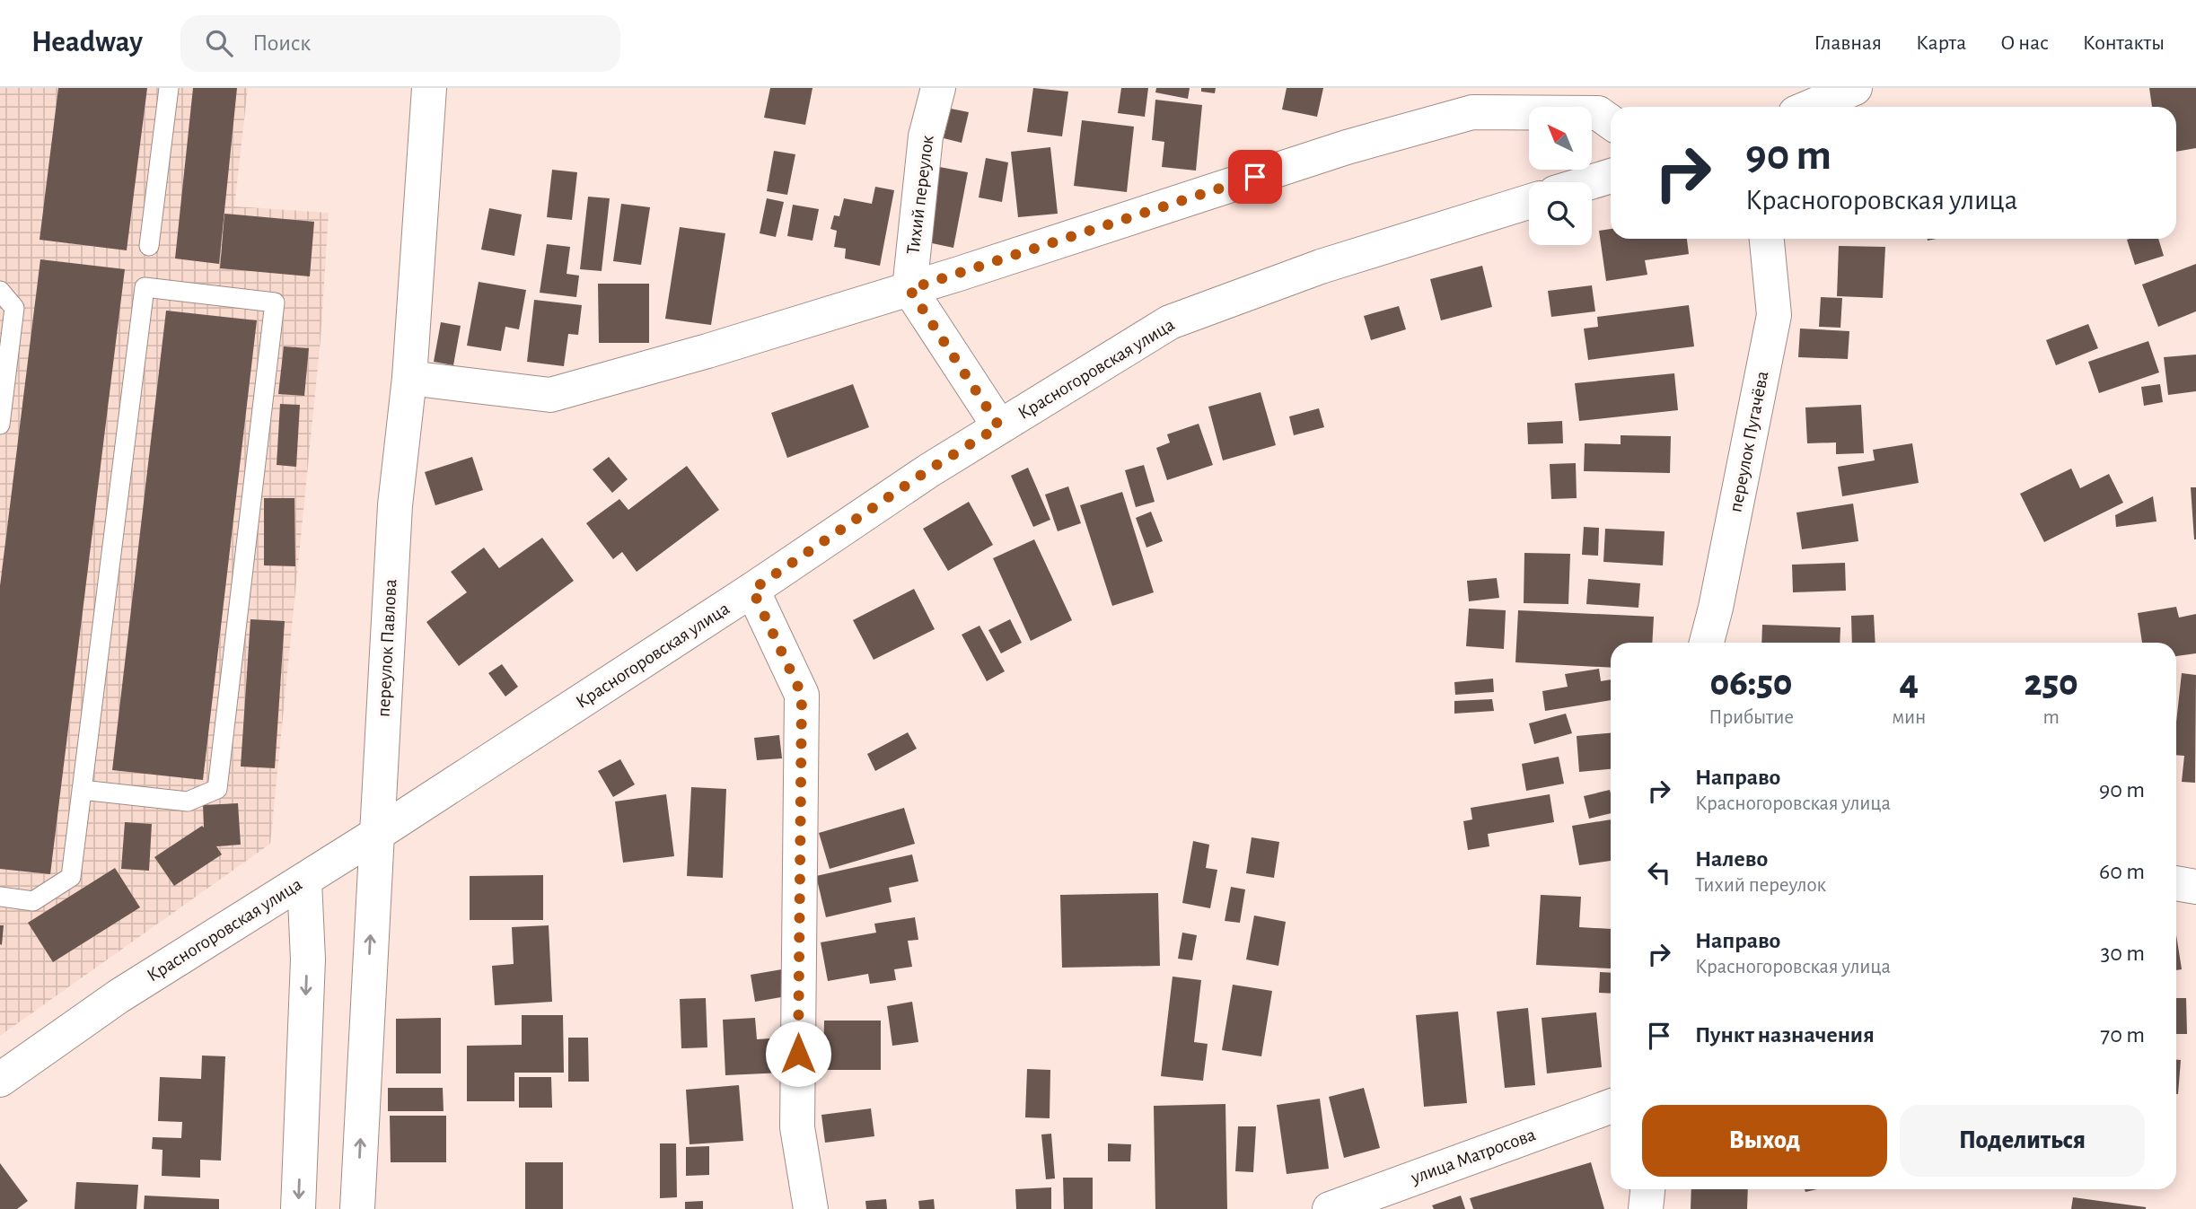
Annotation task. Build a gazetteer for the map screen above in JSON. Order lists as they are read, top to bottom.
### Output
{
  "streets": {
    "street": [
      "Тихий переулок",
      "Красногоровская улица",
      "переулок Пугачёва",
      "переулок Павлова",
      "улица Матросова"
    ]
  },
  "crossings": [
    ["Красногоровская улица", "переулок Павлова"]
  ],
  "north": "top left",
  "page": {
    "header": "Headway",
    "search": "Поиск",
    "nav": [
      "Главная",
      "Карта",
      "О нас",
      "Контакты"
    ],
    "turn": ["90 m", "Красногоровская улица"],
    "eta": [
      "06:50",
      "Прибытие",
      "4",
      "мин",
      "250",
      "m"
    ],
    "list": [
      {
        "name": "Направо",
        "note": "Красногоровская улица",
        "value": "90 m"
      },
      {
        "name": "Налево",
        "note": "Тихий переулок",
        "value": "60 m"
      },
      {
        "name": "Направо",
        "note": "Красногоровская улица",
        "value": "30 m"
      },
      {
        "name": "Пункт назначения",
        "value": "70 m"
      }
    ],
    "buttons": ["Выход", "Поделиться"]
  }
}
